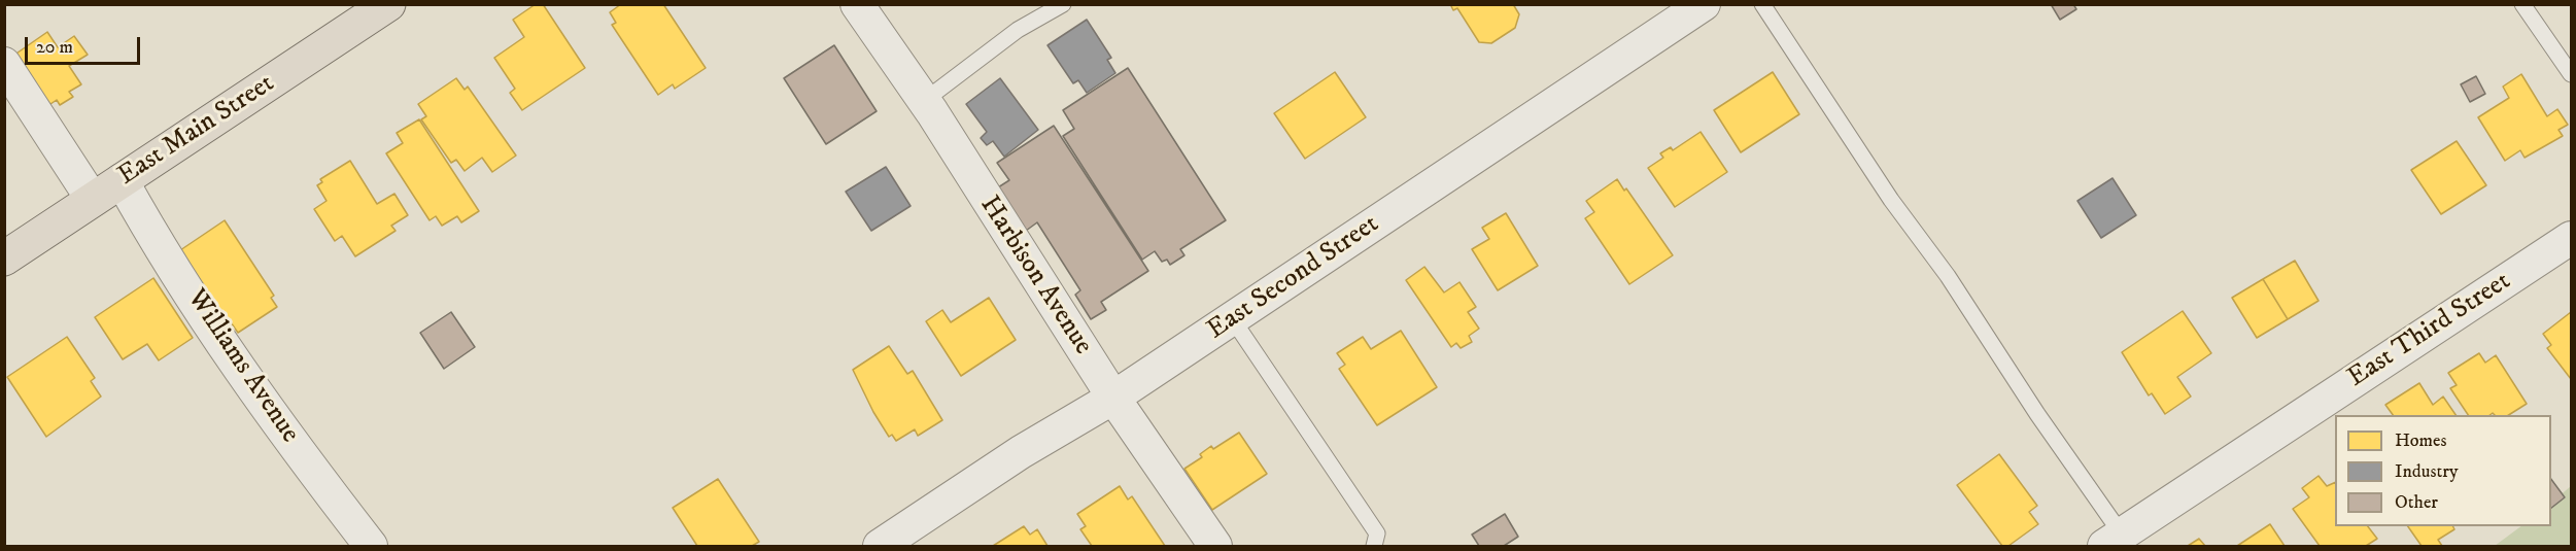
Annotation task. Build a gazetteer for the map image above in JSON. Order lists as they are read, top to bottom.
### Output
{
  "streets": {
    "main road": ["East Main Street"],
    "street": [
      "Harbison Avenue",
      "East Second Street",
      "East Third Street",
      "Williams Avenue"
    ]
  },
  "crossings": [
    ["East Main Street", "Williams Avenue"],
    ["Harbison Avenue", "East Second Street"]
  ],
  "legend": ["Homes", "Industry", "Other"],
  "scale_bar": "20 m"
}
